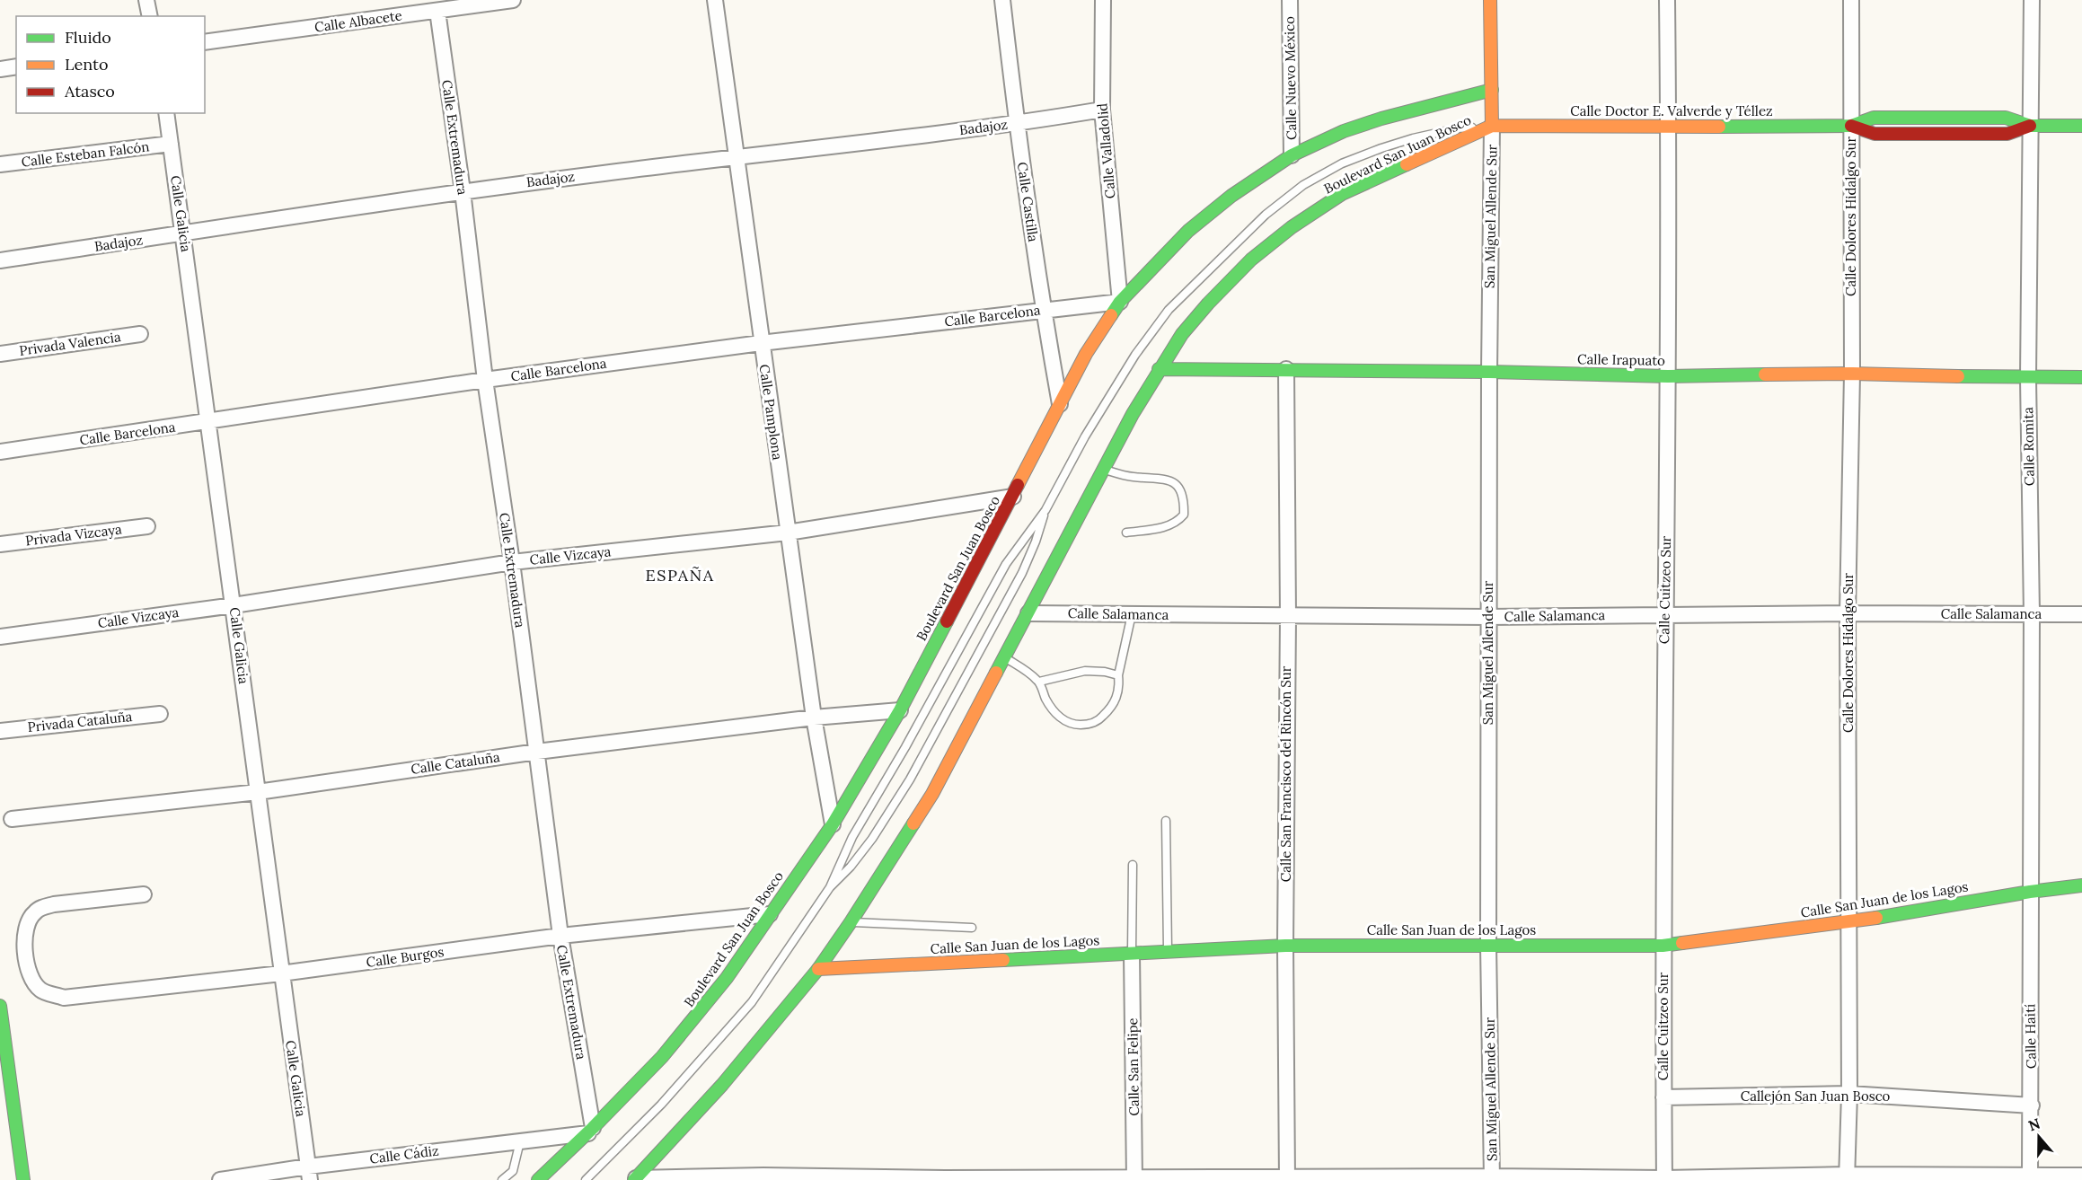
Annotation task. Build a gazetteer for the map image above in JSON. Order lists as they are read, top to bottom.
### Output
{
  "streets": {
    "street": [
      "Calle Albacete",
      "Calle Nuevo México",
      "Calle Doctor E. Valverde y Téllez",
      "Badajoz",
      "Calle Extremadura",
      "Calle Valladolid",
      "Calle Esteban Falcón",
      "Boulevard San Juan Bosco",
      "Calle Castilla",
      "Calle Galicia",
      "San Miguel Allende Sur",
      "Calle Dolores Hidalgo Sur",
      "Calle Barcelona",
      "Privada Valencia",
      "Calle Irapuato",
      "Calle Pamplona",
      "Calle Romita",
      "Privada Vizcaya",
      "Calle Vizcaya",
      "Calle Cuitzeo Sur",
      "Calle Salamanca",
      "Privada Cataluña",
      "Calle Cataluña",
      "Calle San Francisco del Rincón Sur",
      "Calle San Juan de los Lagos",
      "Calle Burgos",
      "Calle Haití",
      "Calle San Felipe",
      "Callejón San Juan Bosco",
      "Calle Cádiz"
    ]
  },
  "crossings": [
    ["Calle Albacete", "Calle Extremadura"],
    ["Calle Nuevo México", "Boulevard San Juan Bosco"],
    ["Calle Doctor E. Valverde y Téllez", "Boulevard San Juan Bosco"],
    ["Calle Doctor E. Valverde y Téllez", "San Miguel Allende Sur"],
    ["Calle Doctor E. Valverde y Téllez", "Calle Dolores Hidalgo Sur"],
    ["Calle Doctor E. Valverde y Téllez", "Calle Romita"],
    ["Calle Doctor E. Valverde y Téllez", "Calle Cuitzeo Sur"],
    ["Badajoz", "Calle Extremadura"],
    ["Badajoz", "Calle Valladolid"],
    ["Badajoz", "Calle Castilla"],
    ["Badajoz", "Calle Galicia"],
    ["Badajoz", "Calle Pamplona"],
    ["Calle Extremadura", "Boulevard San Juan Bosco"],
    ["Calle Extremadura", "Calle Barcelona"],
    ["Calle Extremadura", "Calle Vizcaya"],
    ["Calle Extremadura", "Calle Cataluña"],
    ["Calle Extremadura", "Calle Burgos"],
    ["Calle Extremadura", "Calle Cádiz"],
    ["Calle Valladolid", "Boulevard San Juan Bosco"],
    ["Calle Valladolid", "Calle Barcelona"],
    ["Calle Esteban Falcón", "Calle Galicia"],
    ["Boulevard San Juan Bosco", "Calle Castilla"],
    ["Boulevard San Juan Bosco", "San Miguel Allende Sur"],
    ["Boulevard San Juan Bosco", "Calle Barcelona"],
    ["Boulevard San Juan Bosco", "Calle Irapuato"],
    ["Boulevard San Juan Bosco", "Calle Pamplona"],
    ["Boulevard San Juan Bosco", "Calle Vizcaya"],
    ["Boulevard San Juan Bosco", "Calle Salamanca"],
    ["Boulevard San Juan Bosco", "Calle Cataluña"],
    ["Boulevard San Juan Bosco", "Calle San Juan de los Lagos"],
    ["Boulevard San Juan Bosco", "Calle Burgos"],
    ["Boulevard San Juan Bosco", "Calle Cádiz"],
    ["Calle Castilla", "Calle Barcelona"],
    ["Calle Galicia", "Calle Barcelona"],
    ["Calle Galicia", "Calle Vizcaya"],
    ["Calle Galicia", "Calle Cataluña"],
    ["Calle Galicia", "Calle Burgos"],
    ["Calle Galicia", "Calle Cádiz"],
    ["San Miguel Allende Sur", "Calle Irapuato"],
    ["San Miguel Allende Sur", "Calle Salamanca"],
    ["San Miguel Allende Sur", "Calle San Juan de los Lagos"],
    ["Calle Dolores Hidalgo Sur", "Calle Irapuato"],
    ["Calle Dolores Hidalgo Sur", "Calle Salamanca"],
    ["Calle Dolores Hidalgo Sur", "Calle San Juan de los Lagos"],
    ["Calle Dolores Hidalgo Sur", "Callejón San Juan Bosco"],
    ["Calle Barcelona", "Calle Pamplona"],
    ["Calle Irapuato", "Calle Romita"],
    ["Calle Irapuato", "Calle Cuitzeo Sur"],
    ["Calle Irapuato", "Calle San Francisco del Rincón Sur"],
    ["Calle Pamplona", "Calle Vizcaya"],
    ["Calle Pamplona", "Calle Cataluña"],
    ["Calle Romita", "Calle Salamanca"],
    ["Calle Romita", "Calle San Juan de los Lagos"],
    ["Calle Romita", "Calle Haití"],
    ["Calle Cuitzeo Sur", "Calle Salamanca"],
    ["Calle Cuitzeo Sur", "Calle San Juan de los Lagos"],
    ["Calle Cuitzeo Sur", "Callejón San Juan Bosco"],
    ["Calle Salamanca", "Calle San Francisco del Rincón Sur"],
    ["Calle San Francisco del Rincón Sur", "Calle San Juan de los Lagos"],
    ["Calle San Juan de los Lagos", "Calle Haití"],
    ["Calle San Juan de los Lagos", "Calle San Felipe"],
    ["Calle Haití", "Callejón San Juan Bosco"]
  ],
  "districts": ["ESPAÑA"],
  "legend": ["Fluido", "Lento", "Atasco"],
  "north": "top"
}
